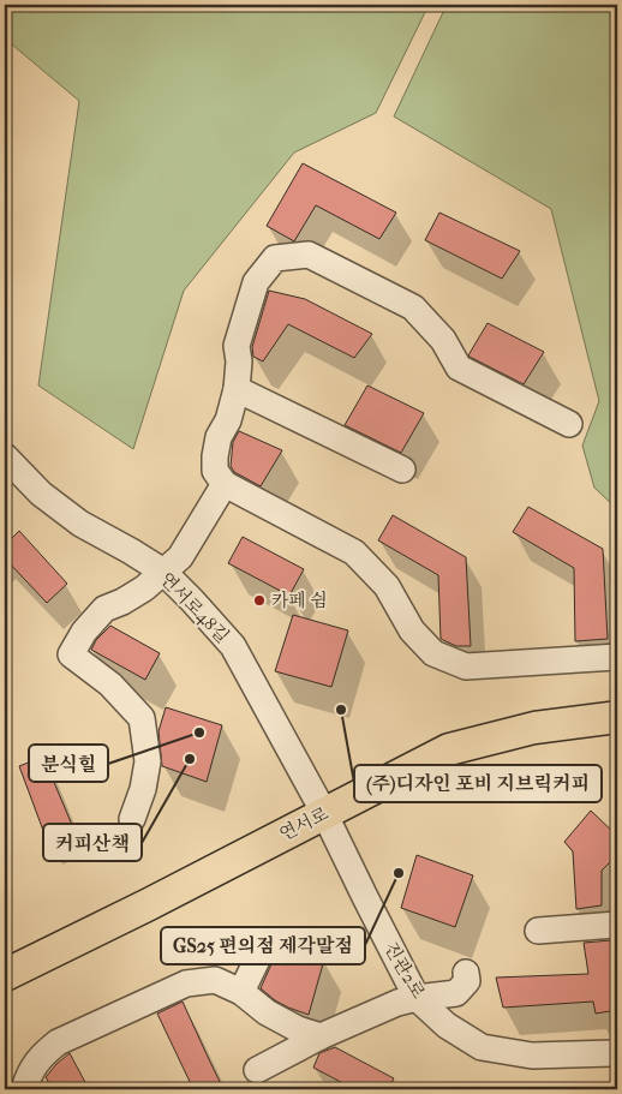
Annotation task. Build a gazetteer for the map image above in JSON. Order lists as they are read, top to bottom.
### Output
{
  "streets": {
    "main road": ["연서로"],
    "street": ["연서로48길", "진관2로"]
  },
  "crossings": [
    ["연서로48길", "연서로"],
    ["연서로48길", "진관2로"],
    ["연서로", "진관2로"]
  ],
  "places": [
    "카페 쉼",
    "(주)디자인 포비 지브릭커피",
    "분식힐",
    "커피산책",
    "GS25 편의점 제각말점"
  ]
}
